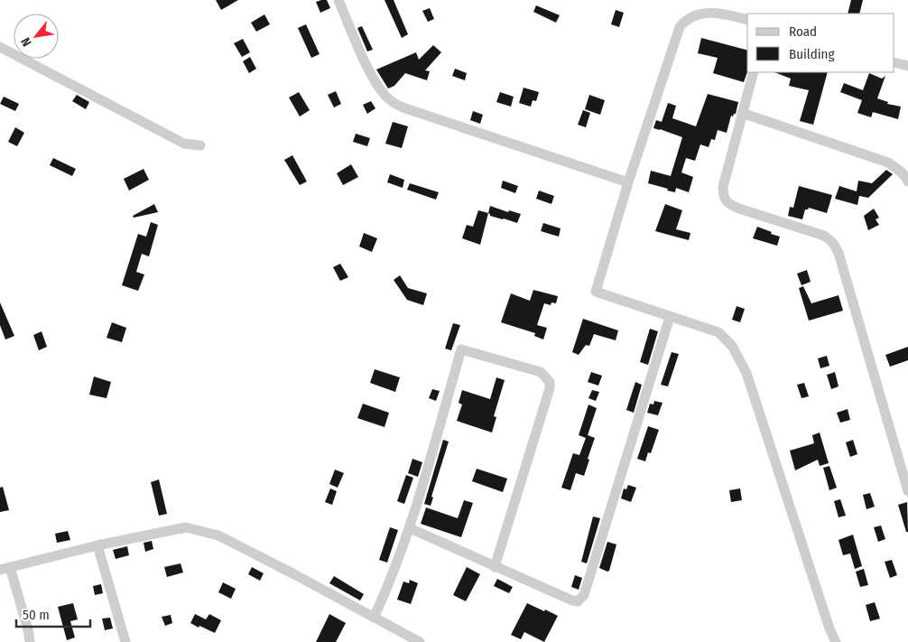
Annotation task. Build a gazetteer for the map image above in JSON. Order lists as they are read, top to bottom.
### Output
{
  "legend": ["Road", "Building"],
  "scale_bar": "50 m",
  "north": "bottom left"
}
